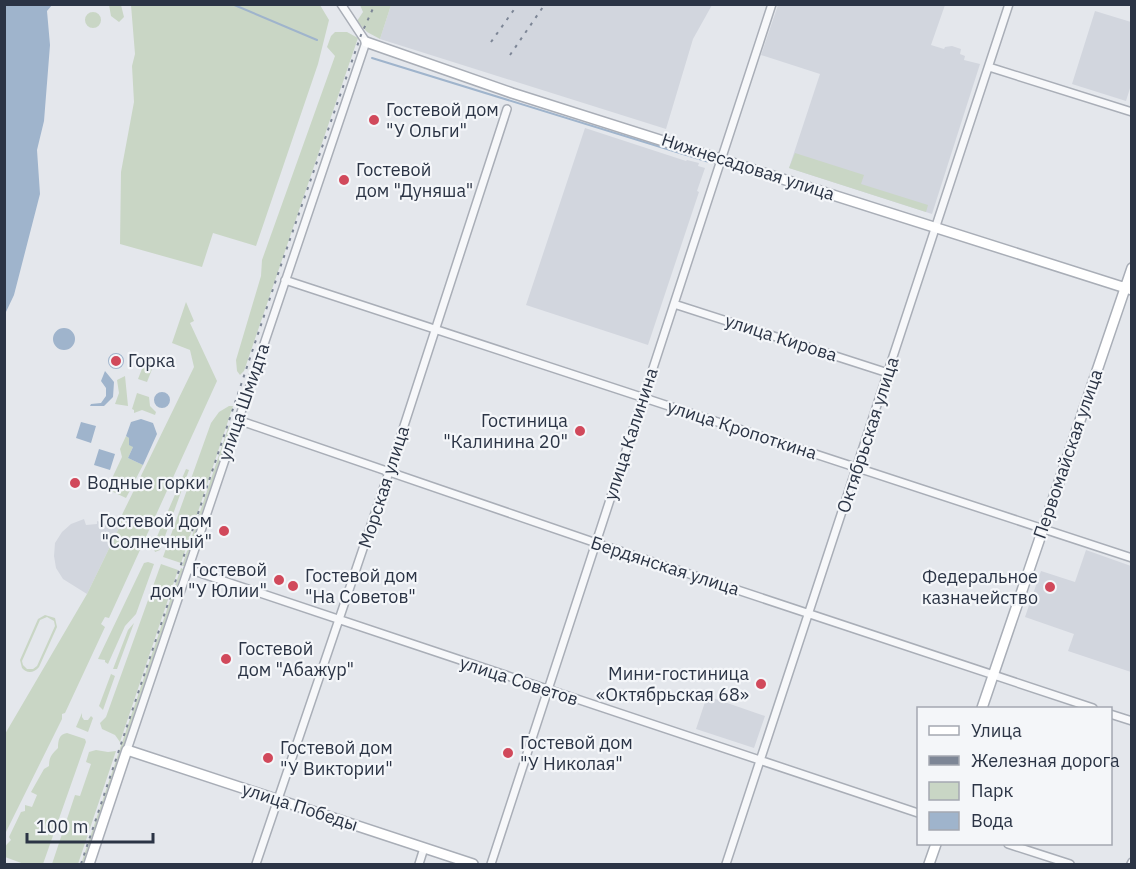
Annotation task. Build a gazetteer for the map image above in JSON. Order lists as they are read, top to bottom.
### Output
{
  "streets": {
    "street": [
      "Нижнесадовая улица",
      "улица Кирова",
      "улица Шмидта",
      "улица Кропоткина",
      "улица Калинина",
      "Октябрьская улица",
      "Первомайская улица",
      "Морская улица",
      "Бердянская улица",
      "улица Советов",
      "улица Победы"
    ]
  },
  "crossings": [
    ["Нижнесадовая улица", "улица Шмидта"],
    ["Нижнесадовая улица", "улица Калинина"],
    ["Нижнесадовая улица", "Октябрьская улица"],
    ["Нижнесадовая улица", "Первомайская улица"],
    ["улица Кирова", "улица Калинина"],
    ["улица Кирова", "Октябрьская улица"],
    ["улица Шмидта", "улица Кропоткина"],
    ["улица Шмидта", "Бердянская улица"],
    ["улица Шмидта", "улица Советов"],
    ["улица Шмидта", "улица Победы"],
    ["улица Кропоткина", "улица Калинина"],
    ["улица Кропоткина", "Октябрьская улица"],
    ["улица Кропоткина", "Первомайская улица"],
    ["улица Кропоткина", "Морская улица"],
    ["улица Калинина", "Бердянская улица"],
    ["улица Калинина", "улица Советов"],
    ["Октябрьская улица", "Бердянская улица"],
    ["Октябрьская улица", "улица Советов"],
    ["Первомайская улица", "Бердянская улица"],
    ["Морская улица", "Бердянская улица"],
    ["Морская улица", "улица Советов"],
    ["Морская улица", "улица Победы"]
  ],
  "places": [
    "Гостевой дом \"У Ольги\"",
    "Гостевой дом \"Дуняша\"",
    "Горка",
    "Гостиница \"Калинина 20\"",
    "Водные горки",
    "Гостевой дом \"Солнечный\"",
    "Гостевой дом \"У Юлии\"",
    "Гостевой дом \"На Советов\"",
    "Федеральное казначейство",
    "Гостевой дом \"Абажур\"",
    "Мини-гостиница «Октябрьская 68»",
    "Гостевой дом \"У Николая\"",
    "Гостевой дом \"У Виктории\""
  ],
  "legend": [
    "Улица",
    "Железная дорога",
    "Парк",
    "Вода"
  ],
  "scale_bar": "100 m"
}
